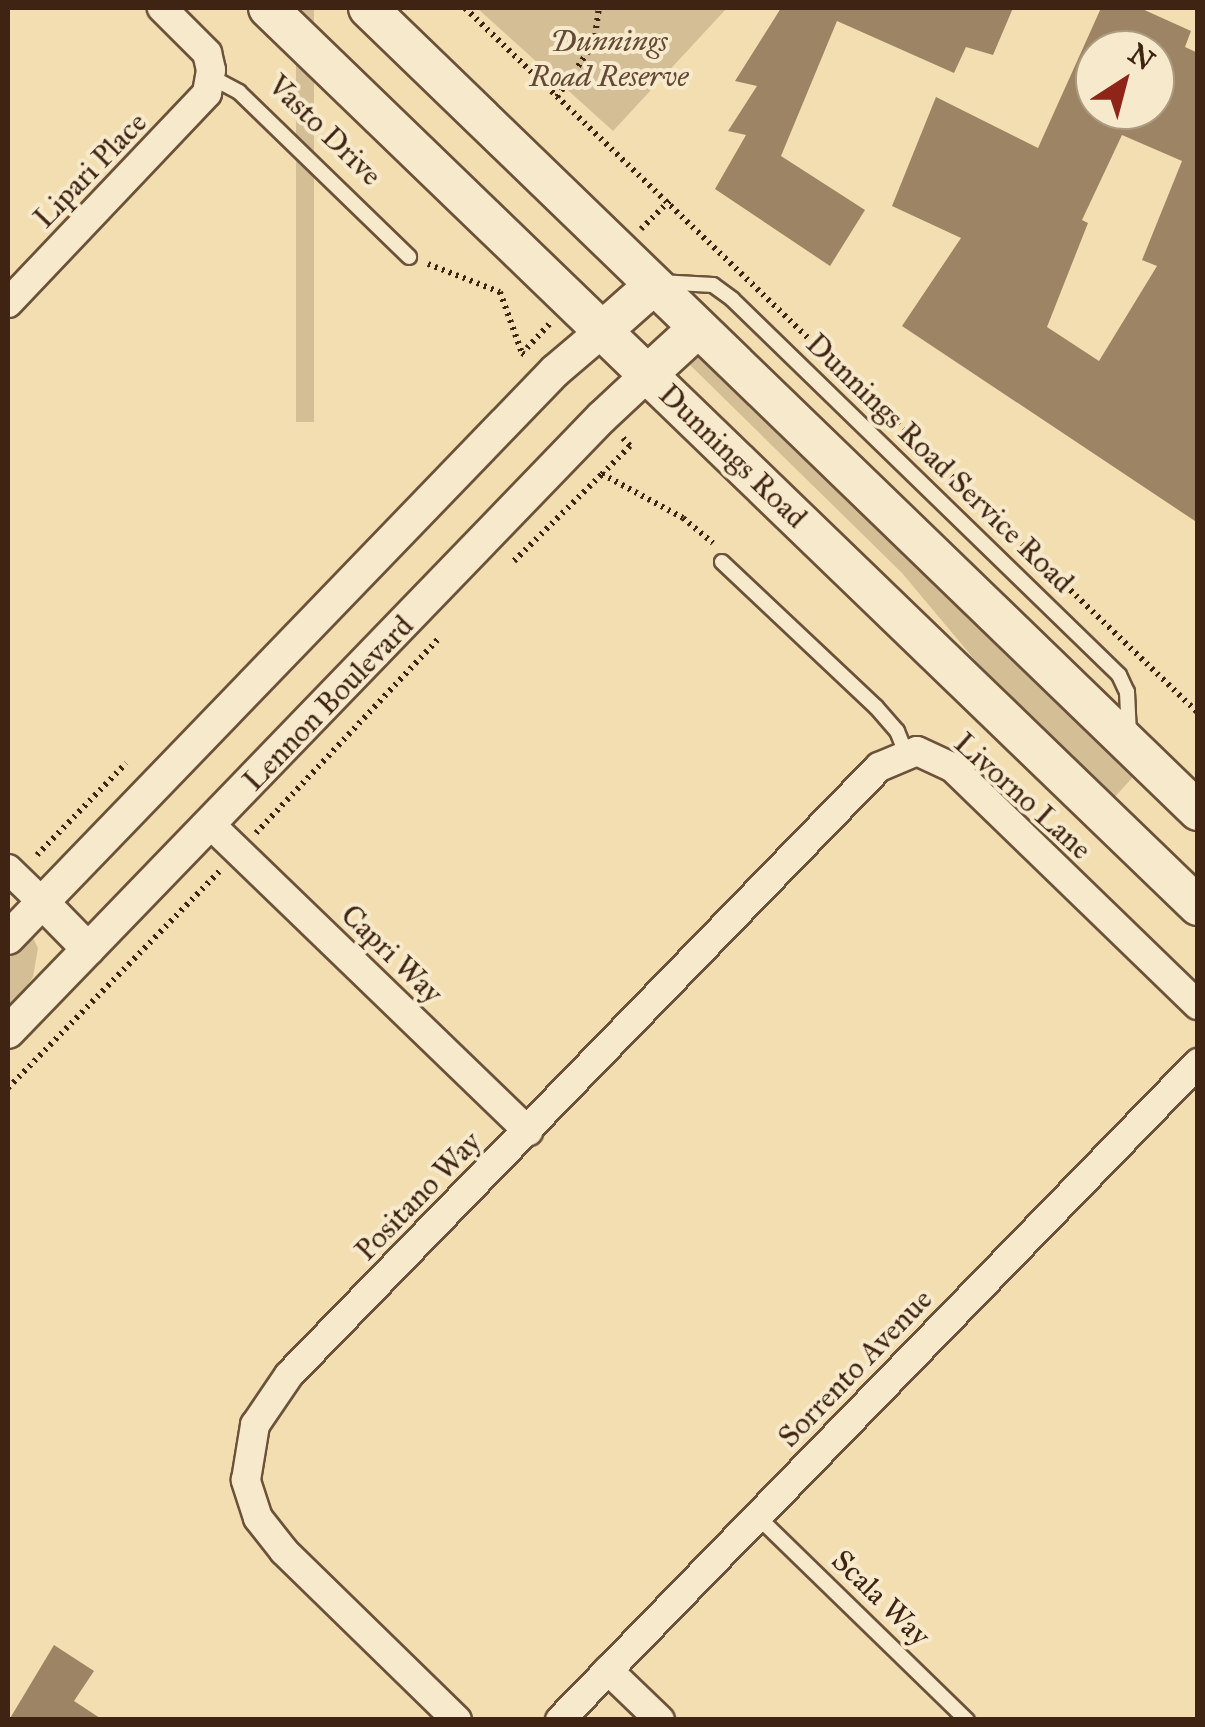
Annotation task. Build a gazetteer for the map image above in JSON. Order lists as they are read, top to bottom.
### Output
{
  "streets": {
    "main road": ["Dunnings Road"],
    "street": [
      "Lipari Place",
      "Lennon Boulevard",
      "Livorno Lane",
      "Capri Way",
      "Positano Way",
      "Sorrento Avenue"
    ],
    "lane": ["Vasto Drive", "Dunnings Road Service Road", "Scala Way"]
  },
  "crossings": [
    ["Vasto Drive", "Lipari Place"],
    ["Dunnings Road", "Lennon Boulevard"],
    ["Lennon Boulevard", "Capri Way"],
    ["Livorno Lane", "Positano Way"],
    ["Capri Way", "Positano Way"],
    ["Sorrento Avenue", "Scala Way"]
  ],
  "parks": ["Dunnings Road Reserve"],
  "north": "top right"
}
